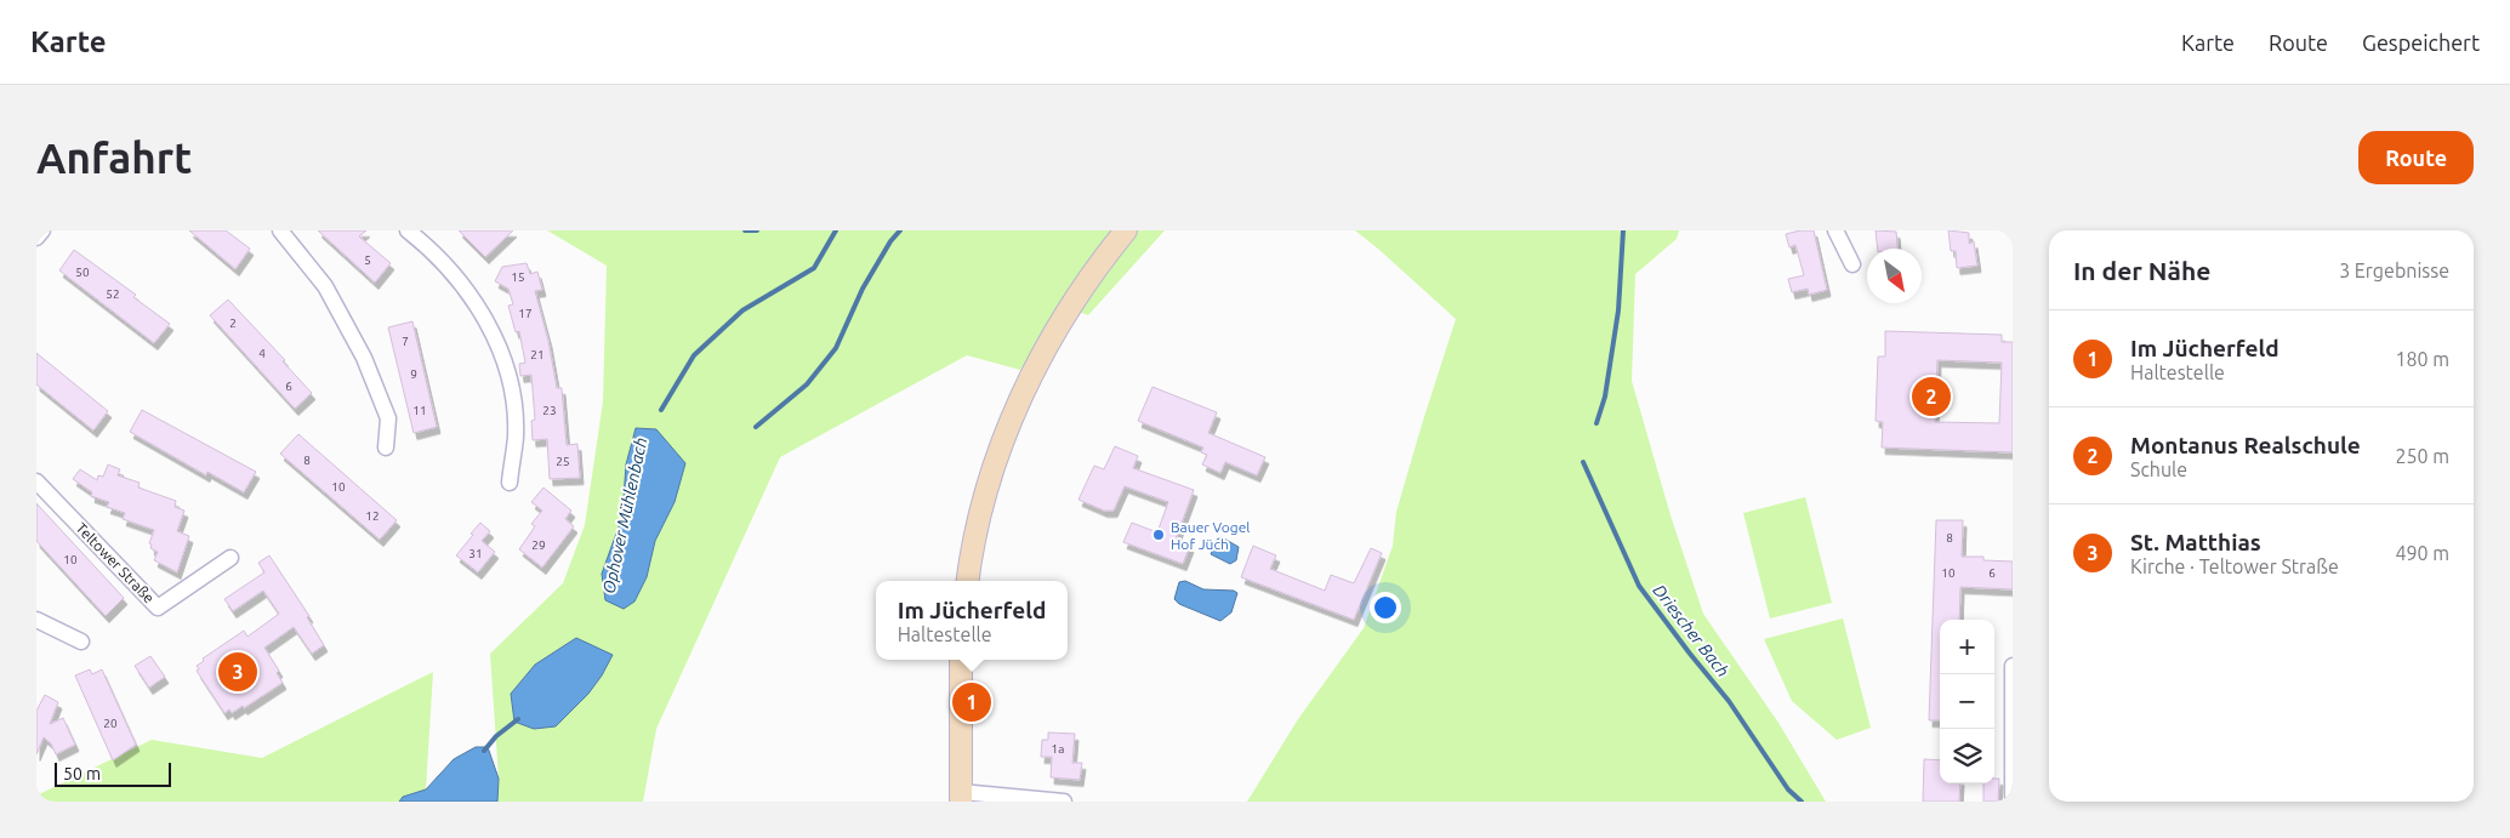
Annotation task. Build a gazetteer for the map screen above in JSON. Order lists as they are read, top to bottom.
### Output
{
  "streets": {
    "street": ["Teltower Straße"]
  },
  "water": ["Ophover Mühlenbach", "Driescher Bach"],
  "places": ["Bauer Vogel Hof Jüch"],
  "house_numbers": [
    "5",
    "50",
    "15",
    "52",
    "17",
    "2",
    "7",
    "4",
    "21",
    "9",
    "6",
    "11",
    "23",
    "8",
    "25",
    "10",
    "12",
    "8",
    "29",
    "31",
    "10",
    "10",
    "6",
    "20",
    "1a"
  ],
  "scale_bar": "50 m",
  "north": "bottom right",
  "page": {
    "header": "Karte",
    "nav": ["Karte", "Route", "Gespeichert"],
    "buttons": "Route",
    "title": "Anfahrt",
    "heading": ["In der Nähe", "3 Ergebnisse"],
    "list": [
      {
        "mark": "1",
        "name": "Im Jücherfeld",
        "note": "Haltestelle",
        "value": "180 m"
      },
      {
        "mark": "2",
        "name": "Montanus Realschule",
        "note": "Schule",
        "value": "250 m"
      },
      {
        "mark": "3",
        "name": "St. Matthias",
        "note": "Kirche · Teltower Straße",
        "value": "490 m"
      }
    ],
    "pins": ["2", "3", "1"],
    "popup": ["Im Jücherfeld", "Haltestelle"],
    "map_buttons": ["+", "−"],
    "scale": "50 m"
  }
}
